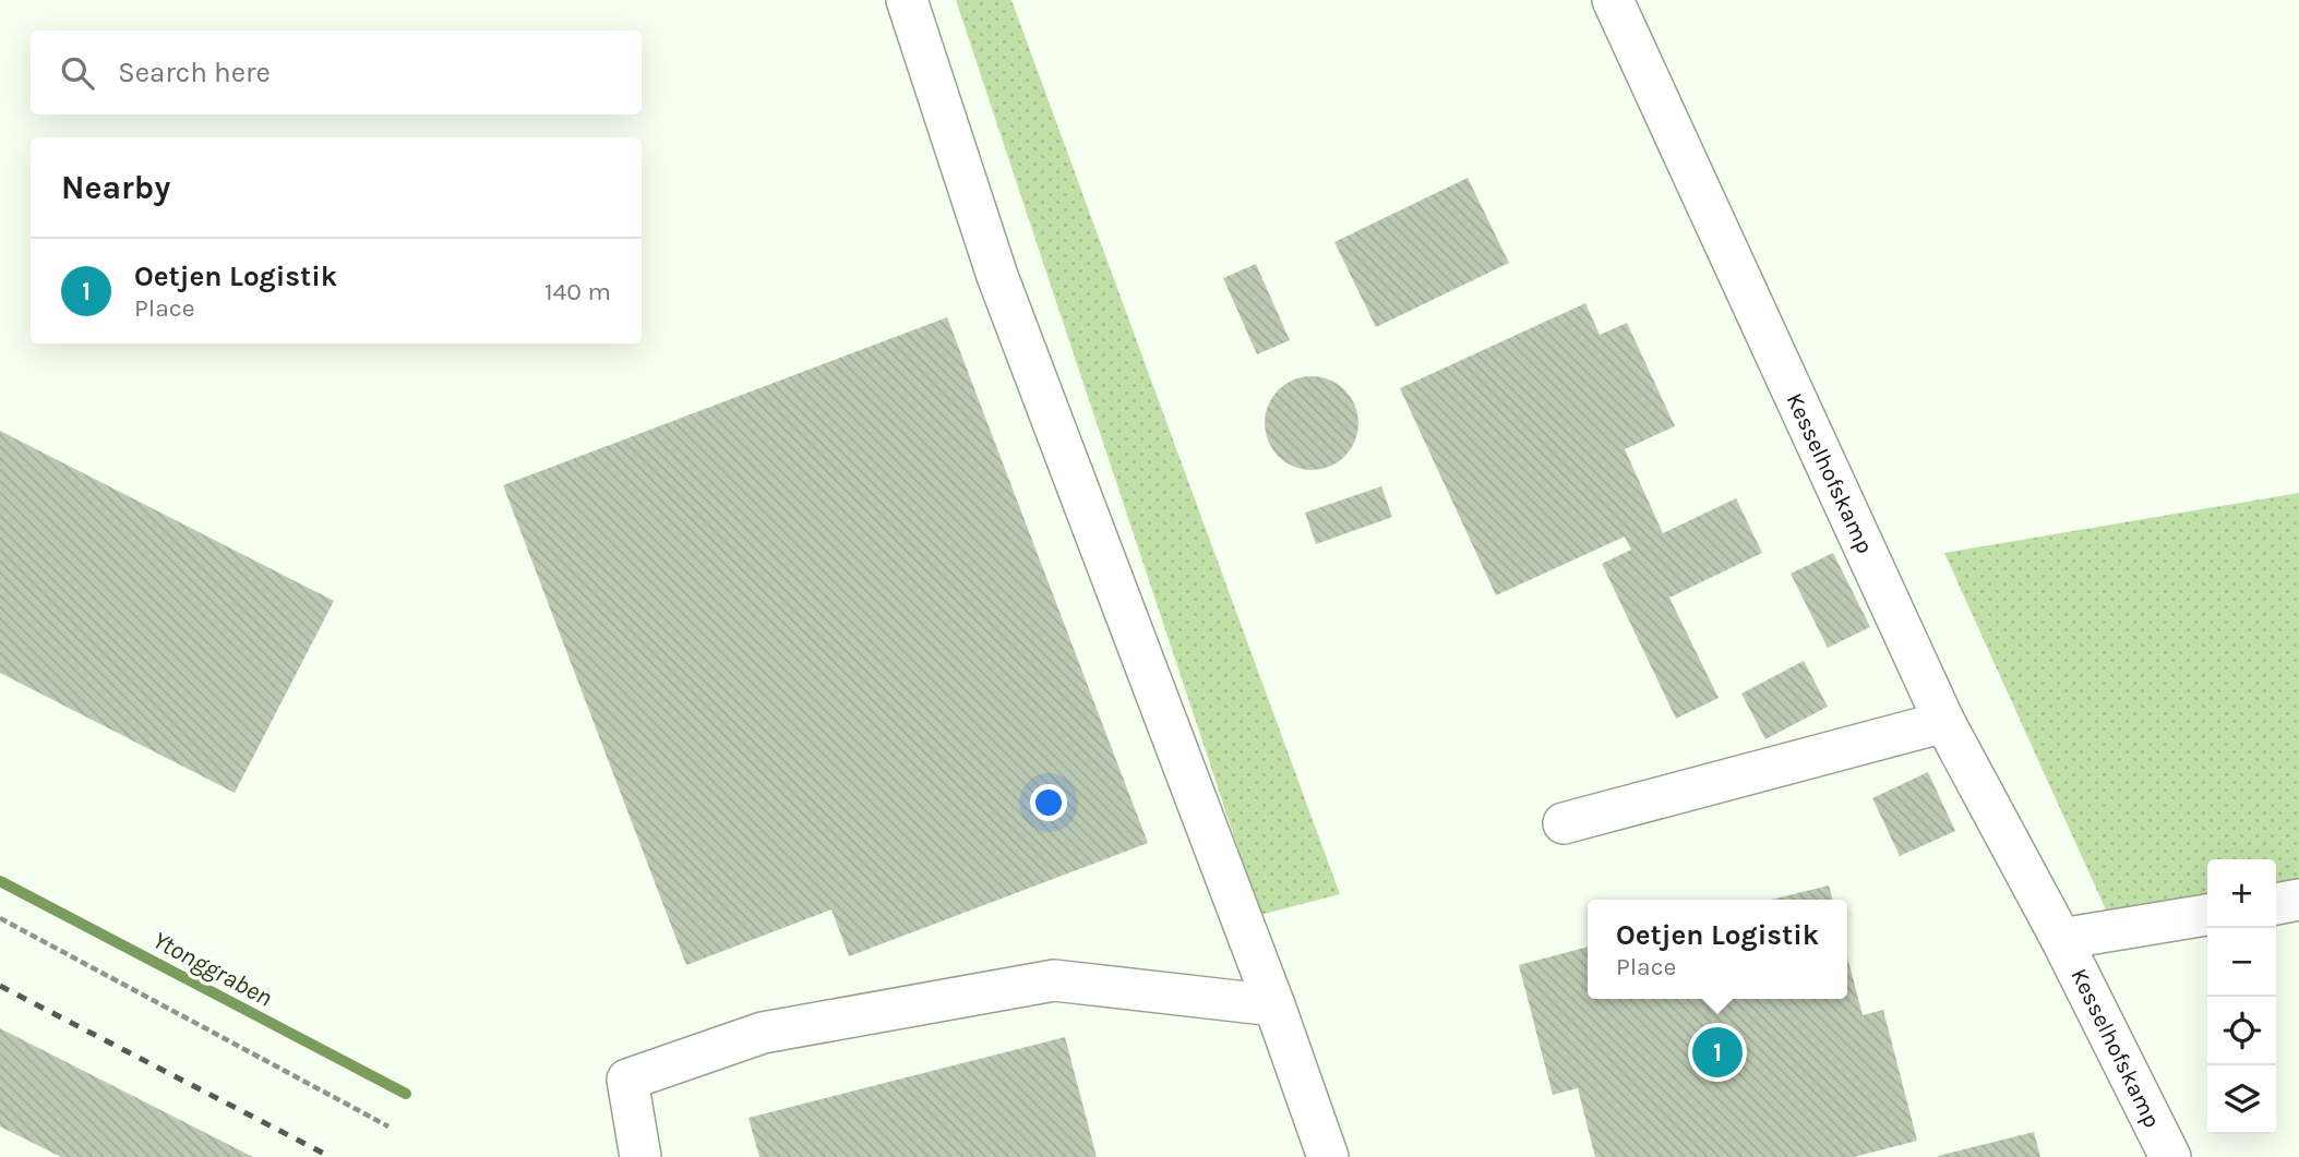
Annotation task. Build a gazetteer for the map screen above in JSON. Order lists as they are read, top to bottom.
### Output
{
  "streets": {
    "street": ["Kesselhofskamp"]
  },
  "water": ["Ytonggraben"],
  "page": {
    "search": "Search here",
    "heading": "Nearby",
    "list": [
      {
        "mark": "1",
        "name": "Oetjen Logistik",
        "note": "Place",
        "value": "140 m"
      }
    ],
    "map_buttons": ["+", "−"],
    "popup": ["Oetjen Logistik", "Place"],
    "pins": "1"
  }
}
